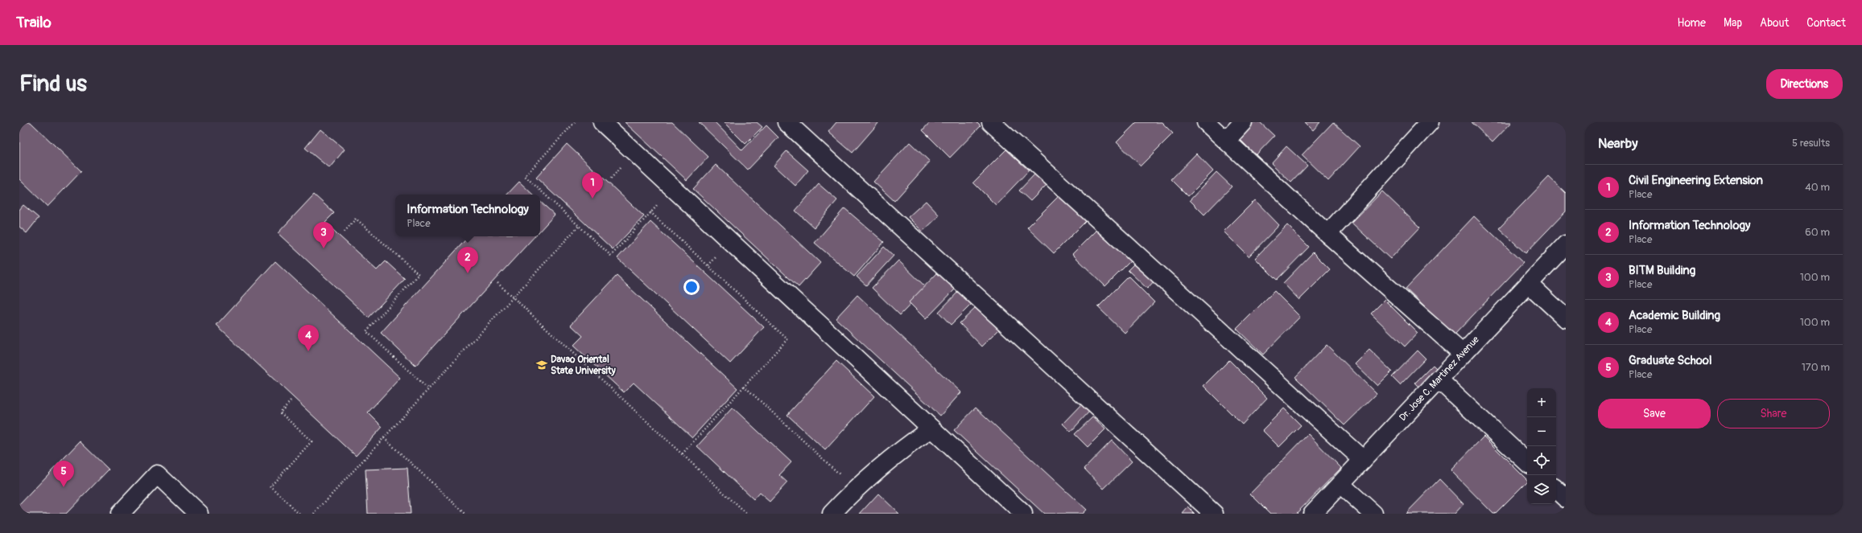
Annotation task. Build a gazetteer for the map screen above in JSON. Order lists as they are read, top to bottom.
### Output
{
  "streets": {
    "street": ["Dr. Jose C. Martinez Avenue"]
  },
  "places": {
    "school or university": ["Davao Oriental State University"]
  },
  "page": {
    "header": "Trailo",
    "nav": [
      "Home",
      "Map",
      "About",
      "Contact"
    ],
    "buttons": [
      "Directions",
      ["Save", "Share"]
    ],
    "title": "Find us",
    "heading": ["Nearby", "5 results"],
    "list": [
      {
        "mark": "1",
        "name": "Civil Engineering Extension",
        "note": "Place",
        "value": "40 m"
      },
      {
        "mark": "2",
        "name": "Information Technology",
        "note": "Place",
        "value": "60 m"
      },
      {
        "mark": "3",
        "name": "BITM Building",
        "note": "Place",
        "value": "100 m"
      },
      {
        "mark": "4",
        "name": "Academic Building",
        "note": "Place",
        "value": "100 m"
      },
      {
        "mark": "5",
        "name": "Graduate School",
        "note": "Place",
        "value": "170 m"
      }
    ],
    "pins": [
      "1",
      "3",
      "2",
      "4",
      "5"
    ],
    "popup": ["Information Technology", "Place"],
    "map_buttons": ["+", "−"]
  }
}
